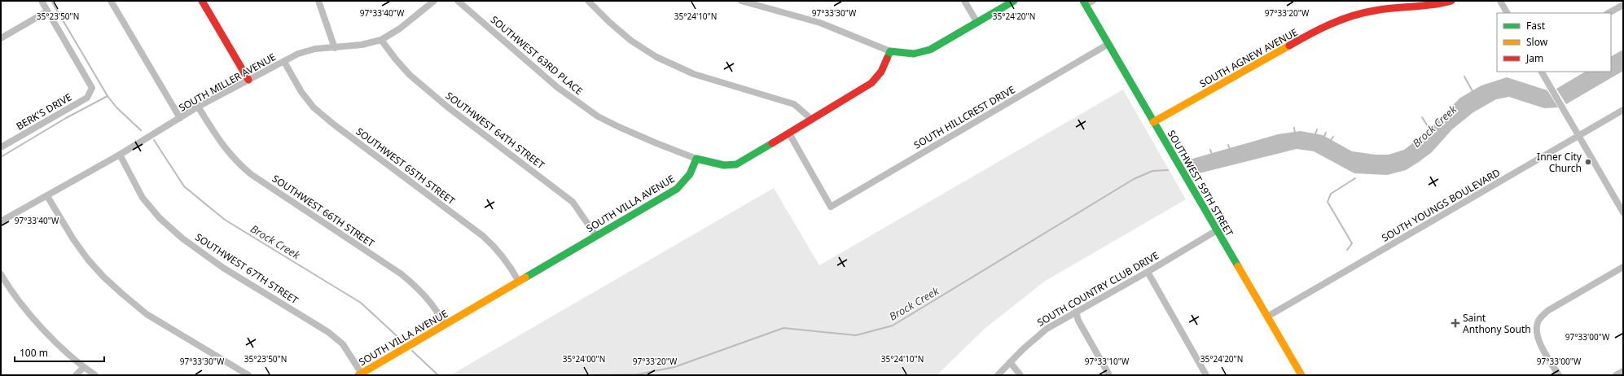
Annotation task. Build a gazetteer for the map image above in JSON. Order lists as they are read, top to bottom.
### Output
{
  "streets": {
    "street": [
      "SOUTHWEST 63RD PLACE",
      "SOUTH AGNEW AVENUE",
      "SOUTH MILLER AVENUE",
      "BERK'S DRIVE",
      "SOUTH HILLCREST DRIVE",
      "SOUTHWEST 64TH STREET",
      "SOUTHWEST 65TH STREET",
      "SOUTHWEST 59TH STREET",
      "SOUTH VILLA AVENUE",
      "SOUTH YOUNGS BOULEVARD",
      "SOUTHWEST 66TH STREET",
      "SOUTHWEST 67TH STREET",
      "SOUTH COUNTRY CLUB DRIVE"
    ]
  },
  "crossings": [
    ["SOUTHWEST 63RD PLACE", "SOUTH VILLA AVENUE"],
    ["SOUTH AGNEW AVENUE", "SOUTHWEST 59TH STREET"],
    ["SOUTH MILLER AVENUE", "SOUTHWEST 64TH STREET"],
    ["SOUTH MILLER AVENUE", "SOUTHWEST 65TH STREET"],
    ["SOUTH MILLER AVENUE", "SOUTHWEST 66TH STREET"],
    ["SOUTH MILLER AVENUE", "SOUTHWEST 67TH STREET"],
    ["SOUTH HILLCREST DRIVE", "SOUTHWEST 59TH STREET"],
    ["SOUTHWEST 64TH STREET", "SOUTH VILLA AVENUE"],
    ["SOUTHWEST 65TH STREET", "SOUTH VILLA AVENUE"],
    ["SOUTHWEST 59TH STREET", "SOUTH YOUNGS BOULEVARD"],
    ["SOUTHWEST 59TH STREET", "SOUTH COUNTRY CLUB DRIVE"],
    ["SOUTH VILLA AVENUE", "SOUTHWEST 66TH STREET"],
    ["SOUTH VILLA AVENUE", "SOUTHWEST 67TH STREET"]
  ],
  "water": ["Brock Creek"],
  "places": {
    "other": ["Inner City Church"],
    "health": ["Saint Anthony South"]
  },
  "legend": ["Fast", "Slow", "Jam"],
  "scale_bar": "100 m",
  "coordinates": [
    "97°33'40\"W",
    "97°33'30\"W",
    "97°33'20\"W",
    "35°23'50\"N",
    "35°24'20\"N",
    "35°24'10\"N",
    "97°33'00\"W",
    "35°24'00\"N",
    "97°33'10\"W"
  ]
}
